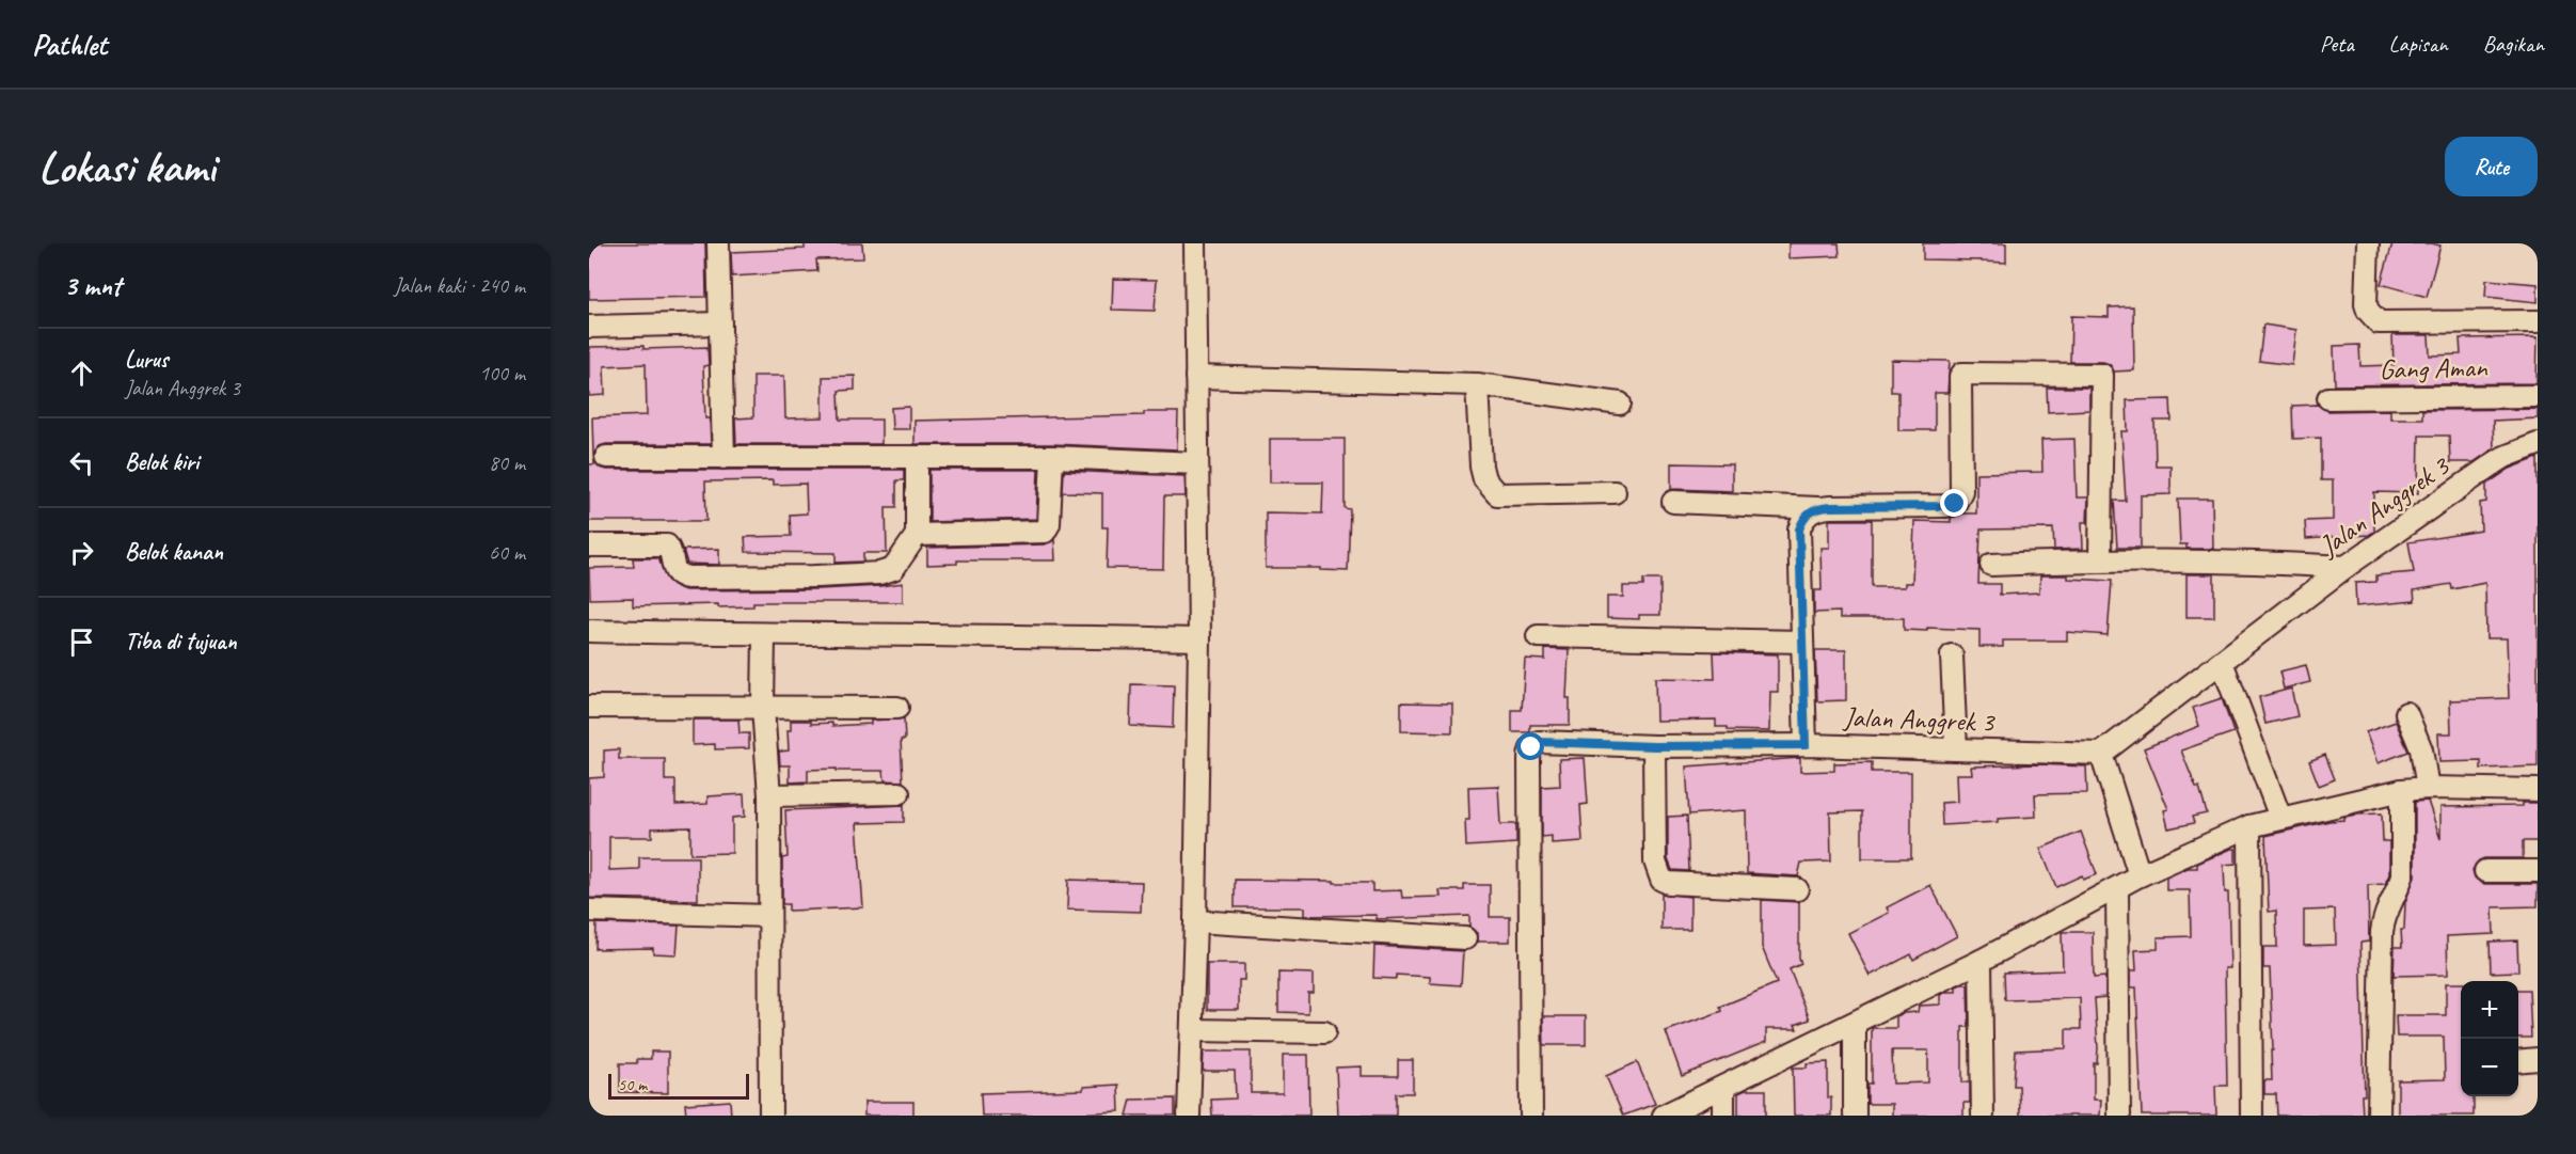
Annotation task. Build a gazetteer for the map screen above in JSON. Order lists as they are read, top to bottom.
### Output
{
  "streets": {
    "street": ["Gang Aman", "Jalan Anggrek 3"]
  },
  "scale_bar": "50 m",
  "page": {
    "header": "Pathlet",
    "nav": ["Peta", "Lapisan", "Bagikan"],
    "buttons": "Rute",
    "title": "Lokasi kami",
    "heading": ["3 mnt", "Jalan kaki · 240 m"],
    "list": [
      ["Lurus", "Jalan Anggrek 3", "100 m"],
      ["Belok kiri", "80 m"],
      ["Belok kanan", "60 m"],
      "Tiba di tujuan"
    ],
    "map_buttons": ["+", "−"],
    "scale": "50 m"
  }
}
